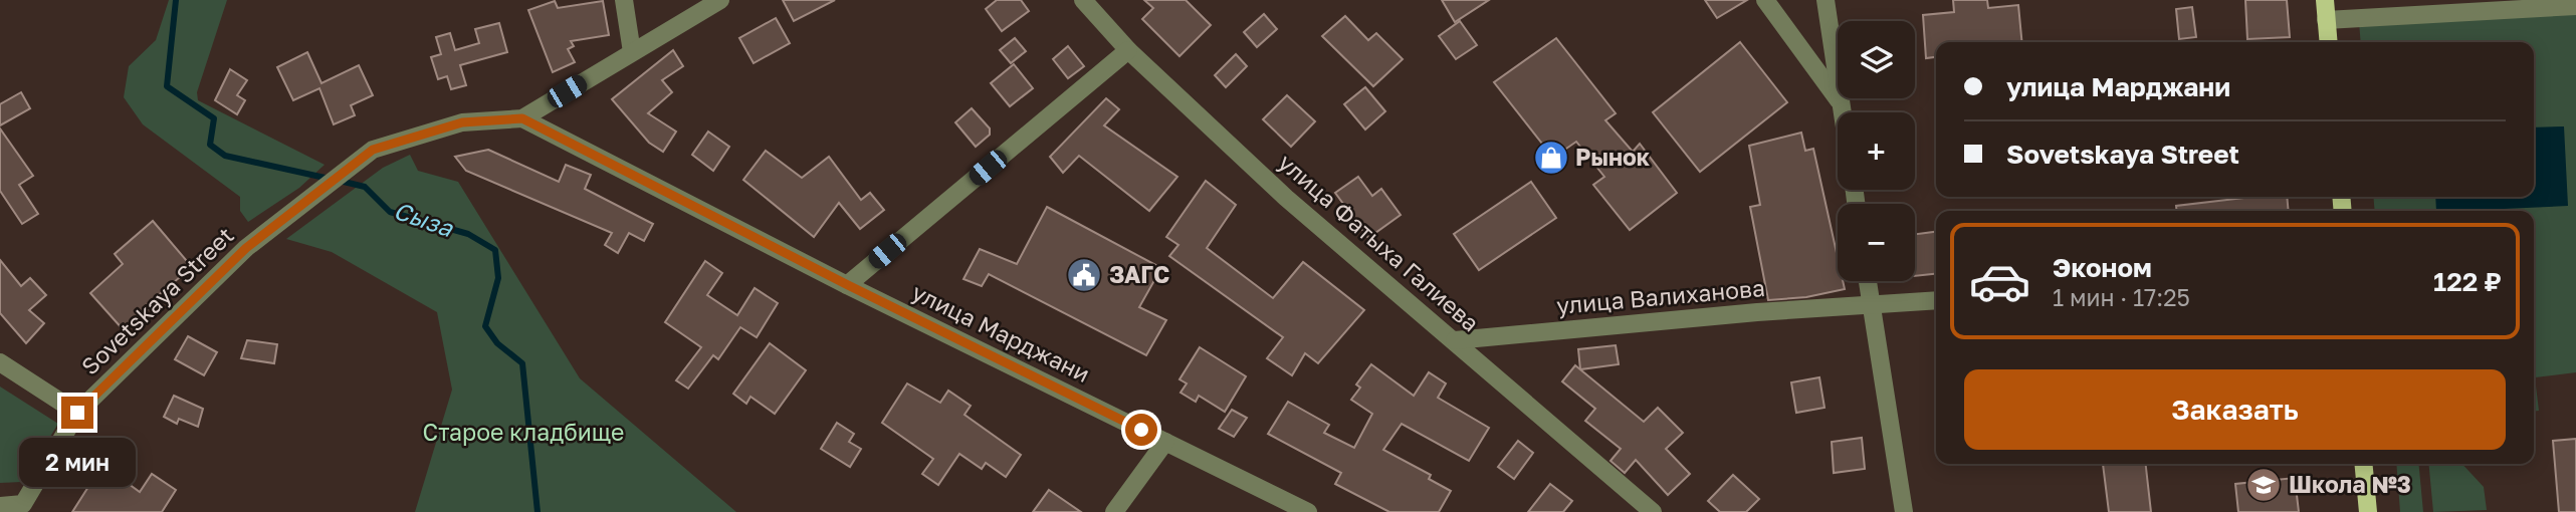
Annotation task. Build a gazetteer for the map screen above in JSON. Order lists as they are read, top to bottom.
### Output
{
  "streets": {
    "street": [
      "улица Фатыха Галиева",
      "улица Валиханова",
      "Sovetskaya Street",
      "улица Марджани"
    ]
  },
  "crossings": [
    ["улица Фатыха Галиева", "улица Валиханова"],
    ["Sovetskaya Street", "улица Марджани"]
  ],
  "water": ["Сыза"],
  "parks": ["Старое кладбище"],
  "places": {
    "shop": ["Рынок"],
    "public building": ["ЗАГС"],
    "school or university": ["Школа №3"]
  },
  "page": {
    "map_buttons": ["+", "−"],
    "banner": ["улица Марджани", "Sovetskaya Street"],
    "list": [
      {
        "name": "Эконом",
        "note": "1 мин · 17:25",
        "value": "122 ₽"
      }
    ],
    "buttons": "Заказать",
    "bubble": "2 мин"
  }
}
